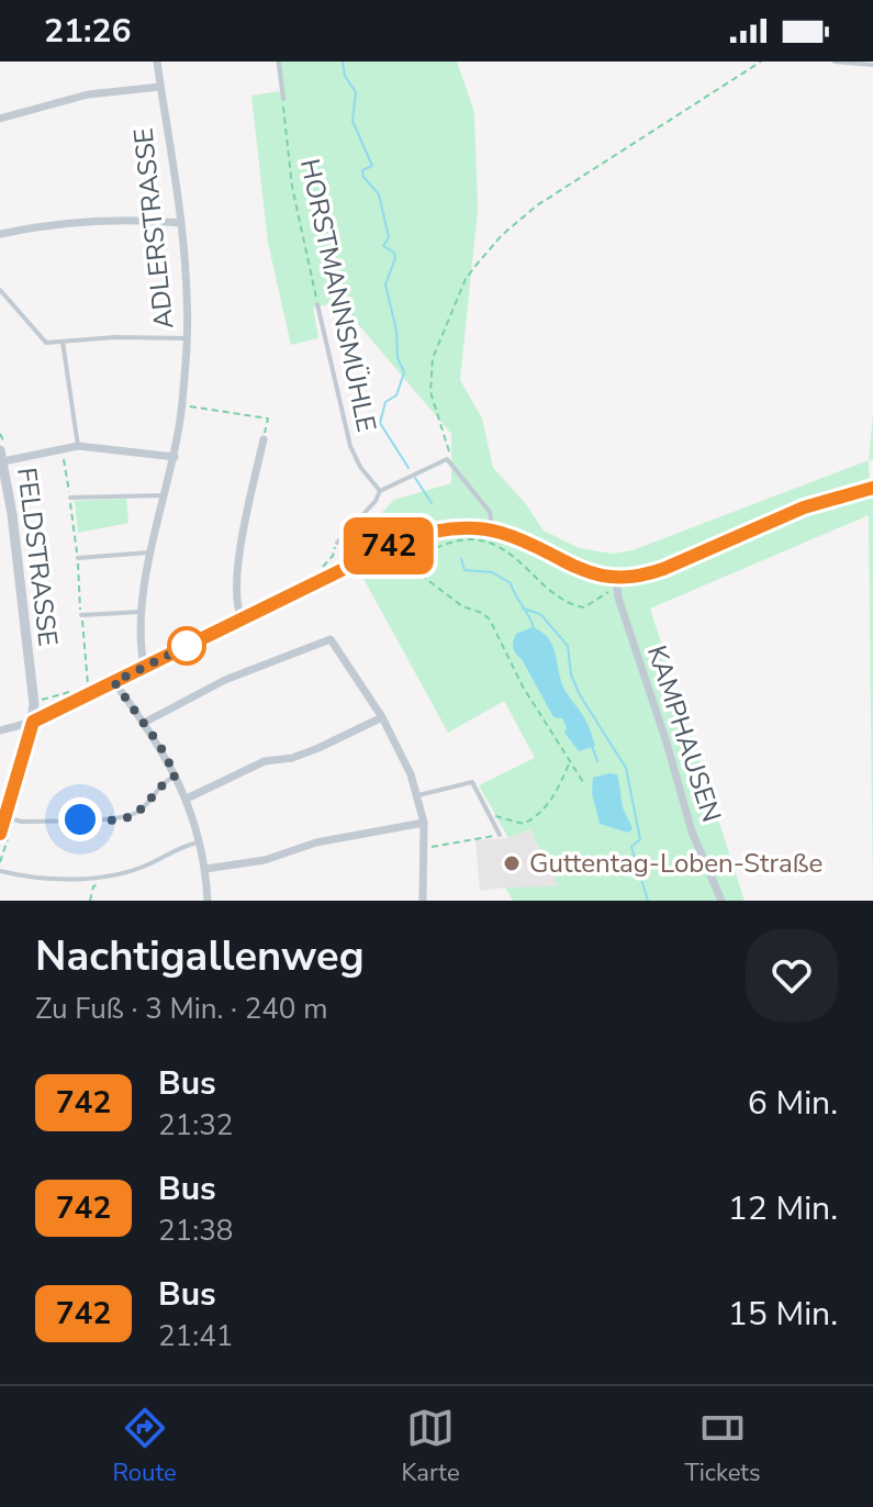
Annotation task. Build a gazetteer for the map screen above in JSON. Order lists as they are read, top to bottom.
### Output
{
  "streets": {
    "street": ["ADLERSTRASSE", "FELDSTRASSE", "KAMPHAUSEN"],
    "lane": ["HORSTMANNSMÜHLE"]
  },
  "places": ["Guttentag-Loben-Straße"],
  "lines": ["bus line 742"],
  "page": {
    "status": "21:26",
    "on_map": "742",
    "heading": ["Nachtigallenweg", "Zu Fuß · 3 Min. · 240 m"],
    "list": [
      {
        "mark": "742",
        "name": "Bus",
        "note": "21:32",
        "value": "6 Min."
      },
      {
        "mark": "742",
        "name": "Bus",
        "note": "21:38",
        "value": "12 Min."
      },
      {
        "mark": "742",
        "name": "Bus",
        "note": "21:41",
        "value": "15 Min."
      }
    ],
    "tabs": ["Route", "Karte", "Tickets"]
  }
}
